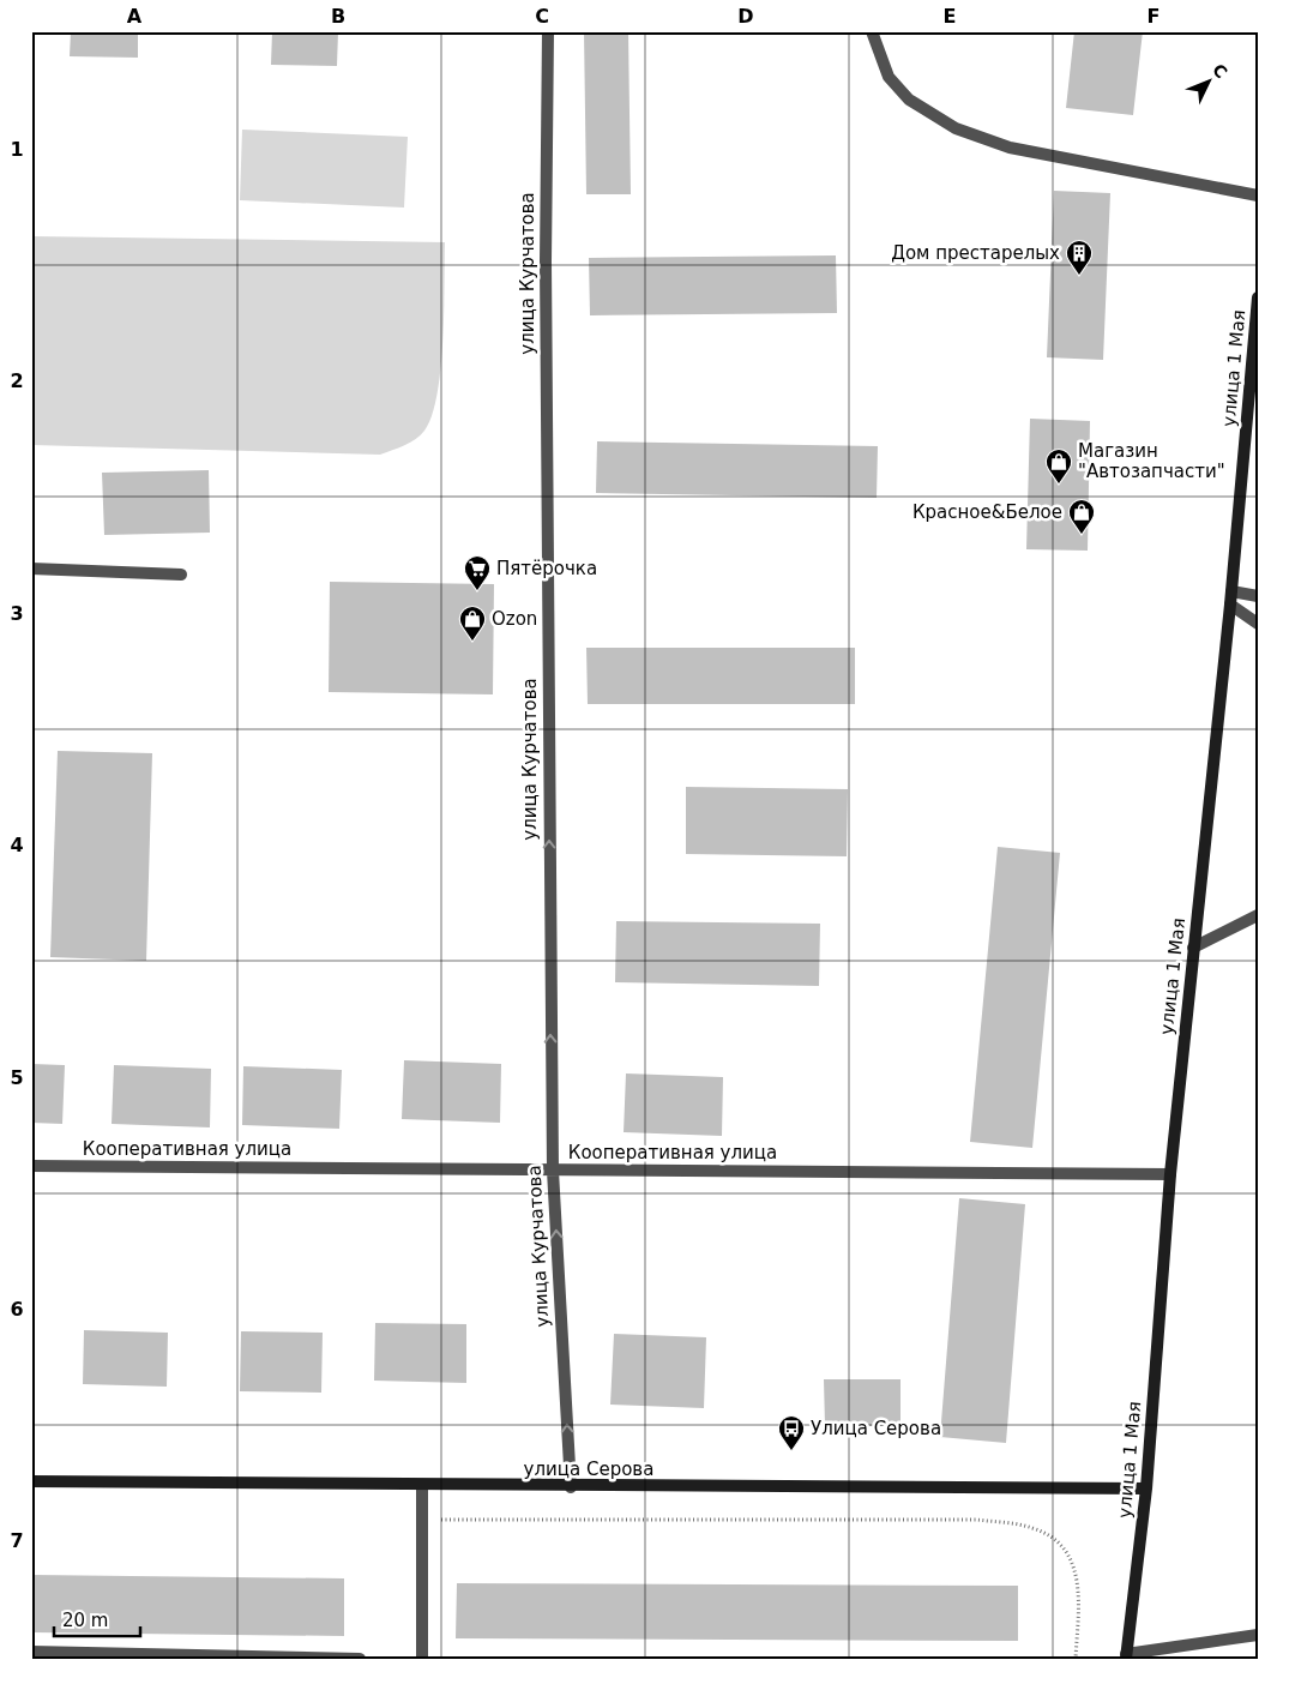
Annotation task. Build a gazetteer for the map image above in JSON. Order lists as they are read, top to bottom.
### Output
{
  "streets": {
    "main road": ["улица 1 Мая", "улица Серова"],
    "street": ["улица Курчатова", "Кооперативная улица"]
  },
  "crossings": [
    ["улица Курчатова", "Кооперативная улица"],
    ["улица Курчатова", "улица Серова"],
    ["улица 1 Мая", "Кооперативная улица"],
    ["улица 1 Мая", "улица Серова"]
  ],
  "one_way": ["улица Курчатова"],
  "places": {
    "building": ["Дом престарелых"],
    "shop": ["Магазин \"Автозапчасти\"", "Красное&Белое", "Ozon"],
    "supermarket": ["Пятёрочка"],
    "bus stop": ["Улица Серова"]
  },
  "scale_bar": "20 m",
  "north": "top right",
  "grid": {
    "columns": [
      "A",
      "B",
      "C",
      "D",
      "E",
      "F"
    ],
    "rows": [
      "1",
      "2",
      "3",
      "4",
      "5",
      "6",
      "7"
    ]
  }
}
